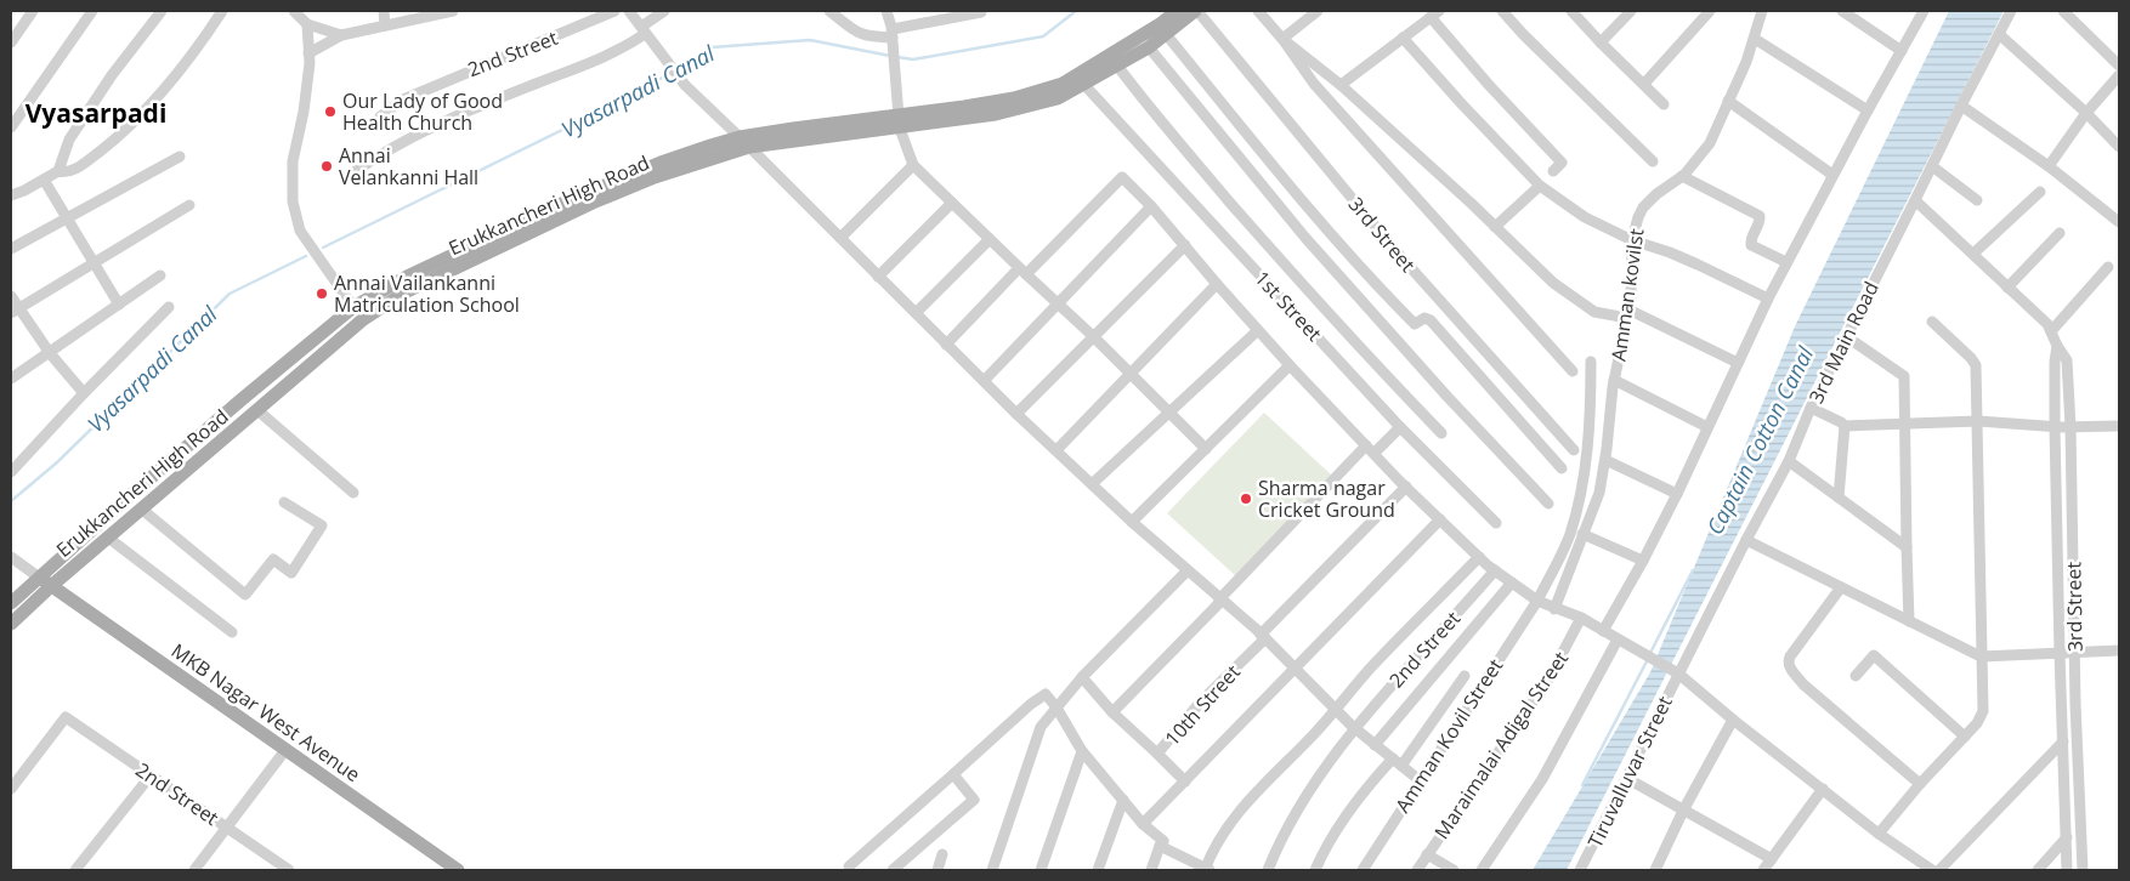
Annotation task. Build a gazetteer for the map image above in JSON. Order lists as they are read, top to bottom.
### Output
{
  "streets": {
    "main road": ["Erukkancheri High Road", "MKB Nagar West Avenue"],
    "street": [
      "2nd Street",
      "3rd Street",
      "Amman kovilst",
      "1st Street",
      "3rd Main Road",
      "10th Street",
      "Amman Kovil Street",
      "Maraimalai Adigal Street",
      "Tiruvalluvar Street"
    ]
  },
  "crossings": [
    ["Erukkancheri High Road", "3rd Street"],
    ["Erukkancheri High Road", "1st Street"],
    ["Erukkancheri High Road", "MKB Nagar West Avenue"],
    ["3rd Street", "3rd Main Road"],
    ["3rd Main Road", "Tiruvalluvar Street"]
  ],
  "districts": ["Vyasarpadi"],
  "water": ["Vyasarpadi Canal", "Captain Cotton Canal"],
  "places": [
    "Our Lady of Good Health Church",
    "Annai Velankanni Hall",
    "Annai Vailankanni Matriculation School",
    "Sharma nagar Cricket Ground"
  ]
}
